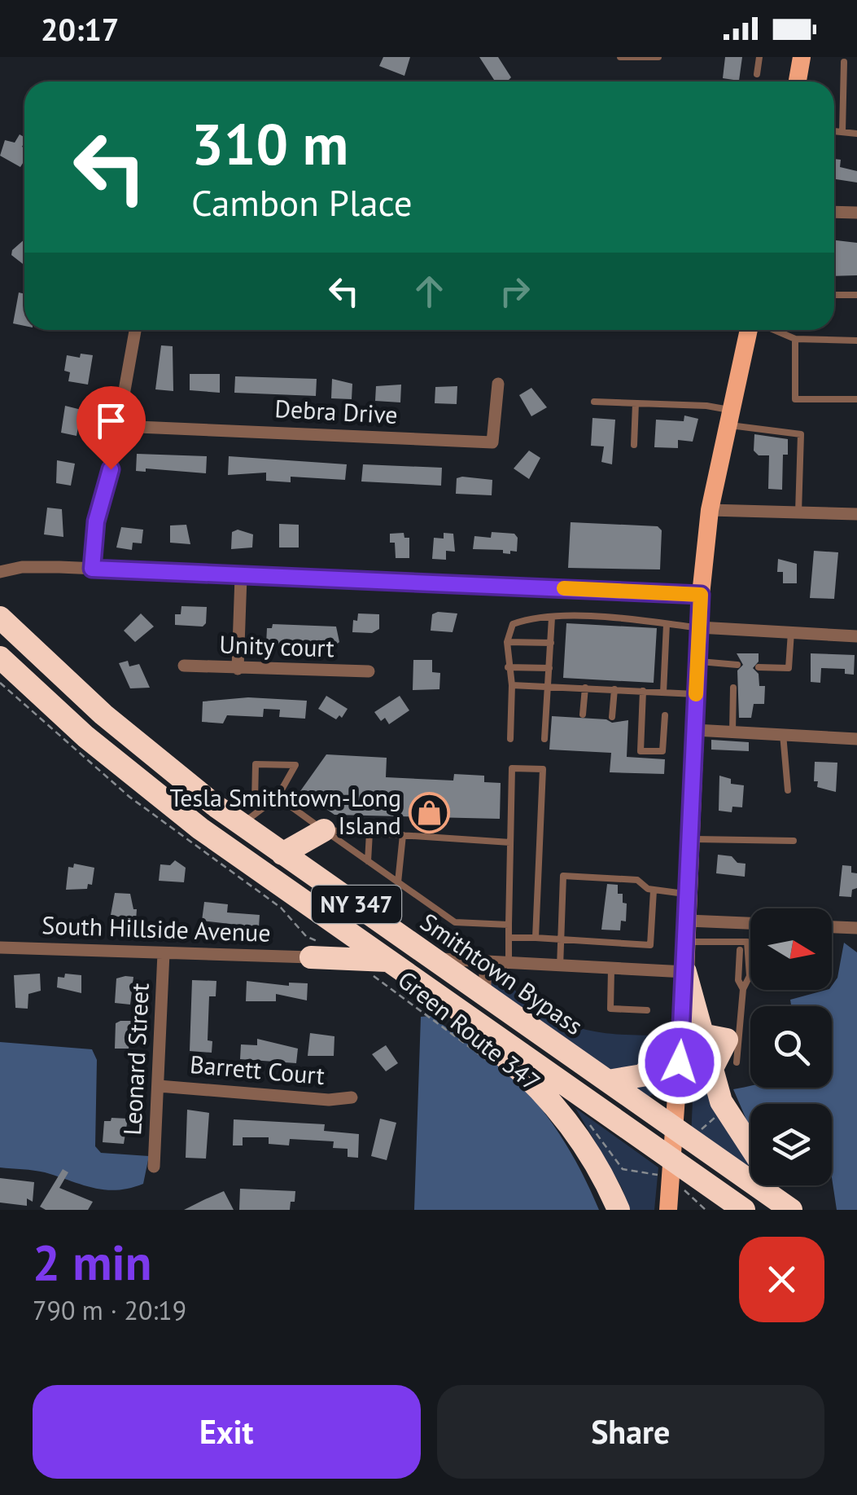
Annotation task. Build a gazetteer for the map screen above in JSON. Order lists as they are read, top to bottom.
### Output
{
  "streets": {
    "highway": ["NY 347", "Smithtown Bypass"],
    "street": [
      "Debra Drive",
      "Unity court",
      "South Hillside Avenue",
      "Leonard Street",
      "Barrett Court"
    ],
    "path": ["Green Route 347"]
  },
  "crossings": [
    ["NY 347", "Green Route 347"],
    ["South Hillside Avenue", "Leonard Street"],
    ["Leonard Street", "Barrett Court"]
  ],
  "places": {
    "shop": ["Tesla Smithtown-Long Island"]
  },
  "north": "right",
  "page": {
    "status": "20:17",
    "turn": ["310 m", "Cambon Place"],
    "heading": ["2 min", "790 m · 20:19"],
    "buttons": ["Exit", "Share"]
  }
}
